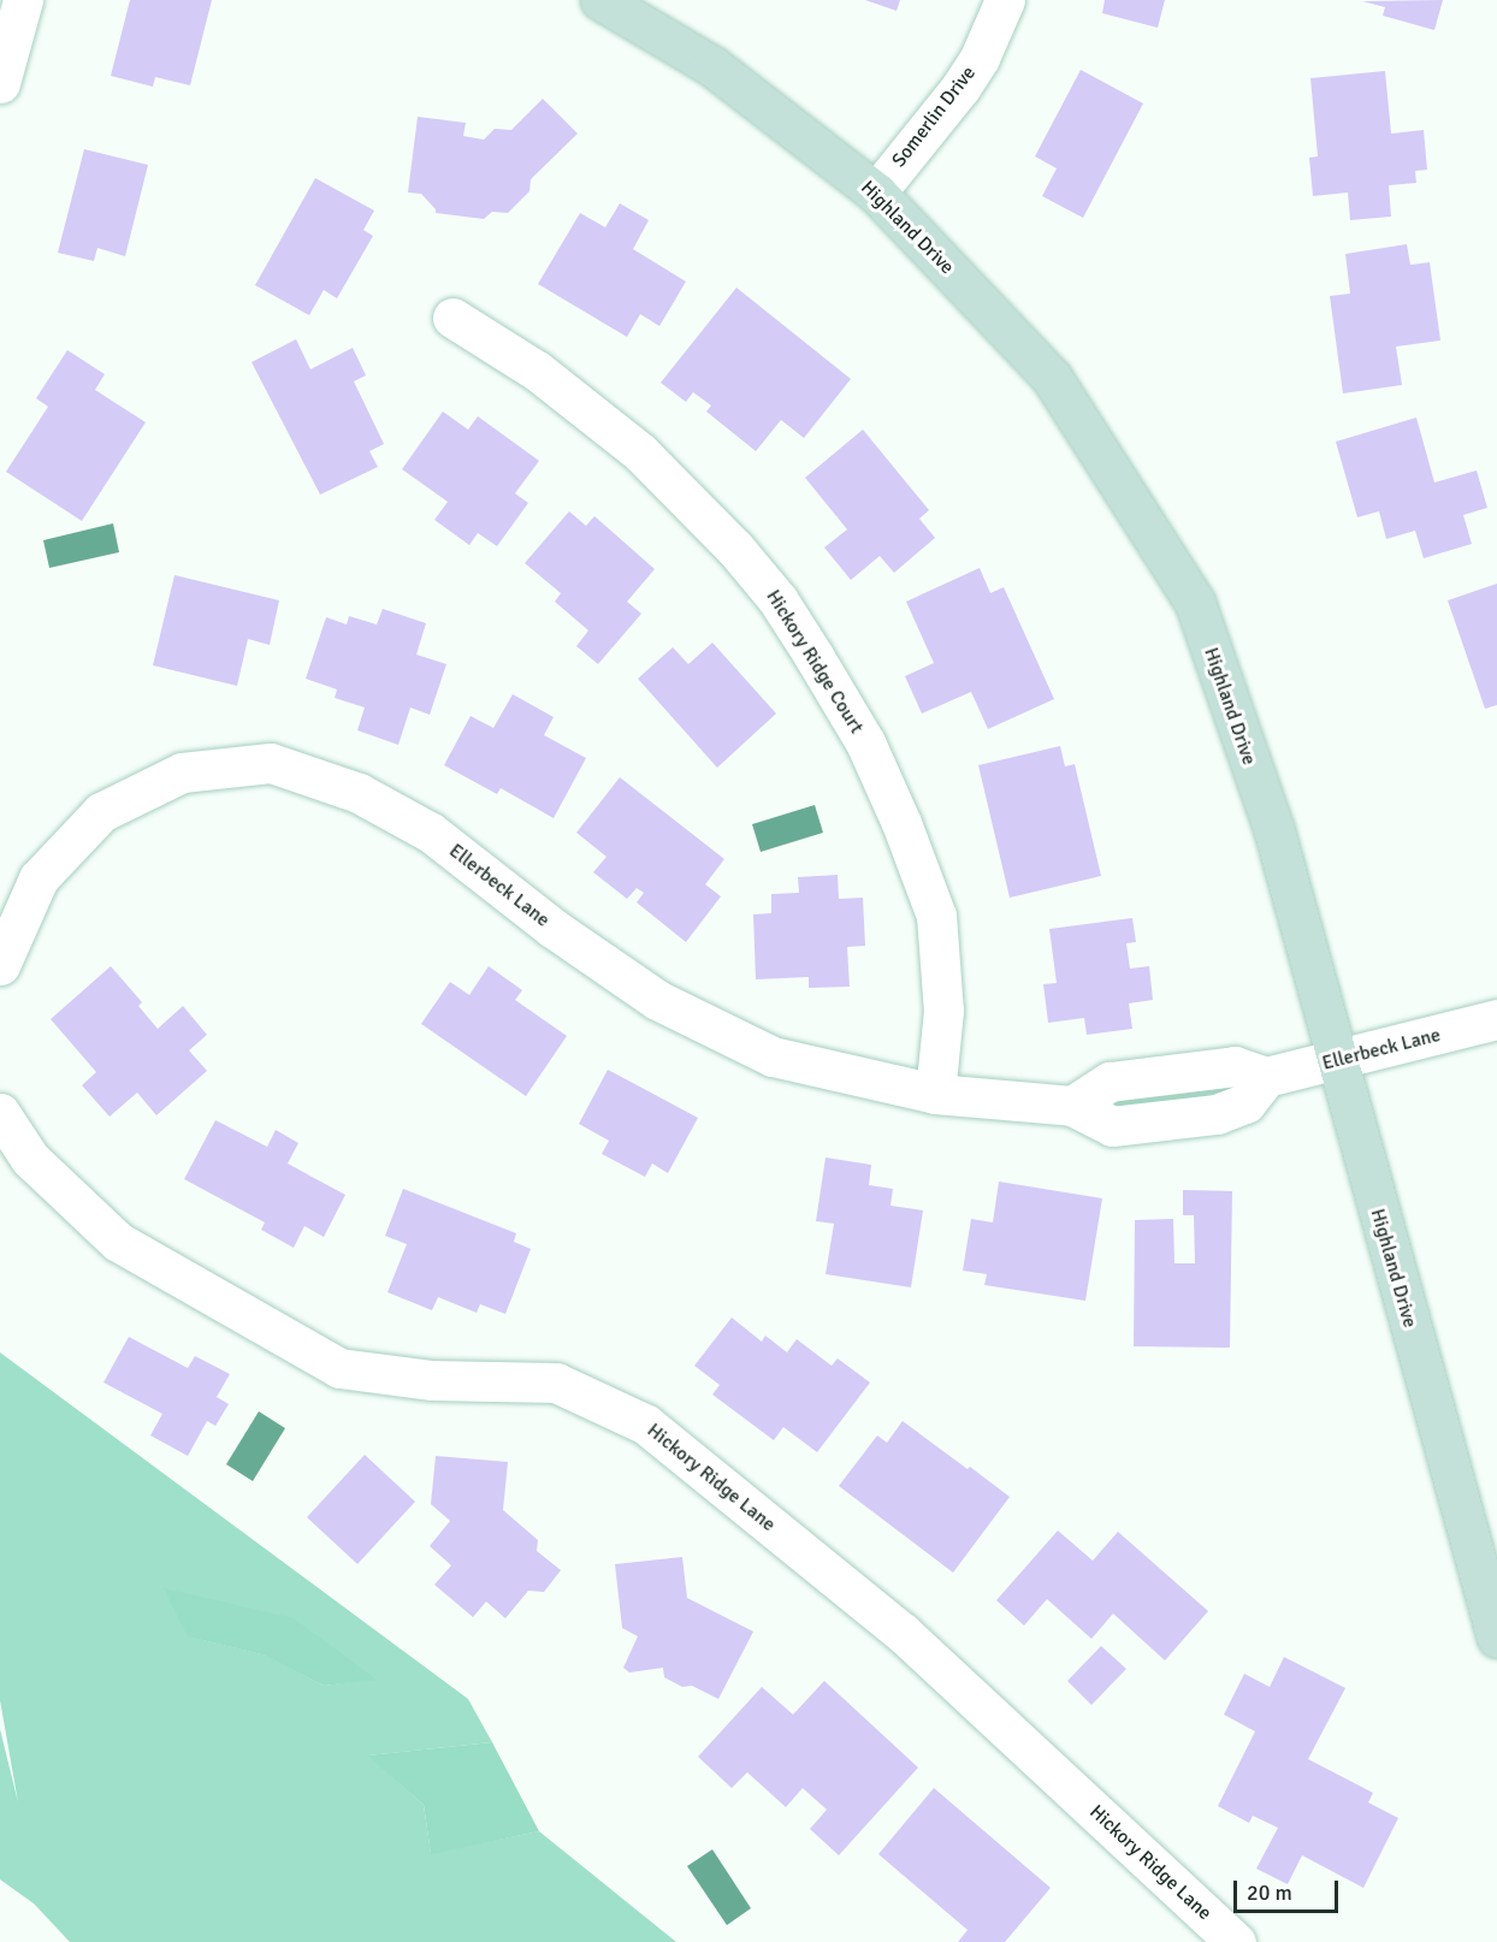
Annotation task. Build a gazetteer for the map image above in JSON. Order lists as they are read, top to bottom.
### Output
{
  "streets": {
    "street": [
      "Somerlin Drive",
      "Highland Drive",
      "Hickory Ridge Court",
      "Ellerbeck Lane",
      "Hickory Ridge Lane"
    ]
  },
  "crossings": [
    ["Somerlin Drive", "Highland Drive"],
    ["Highland Drive", "Ellerbeck Lane"],
    ["Hickory Ridge Court", "Ellerbeck Lane"]
  ],
  "scale_bar": "20 m"
}
